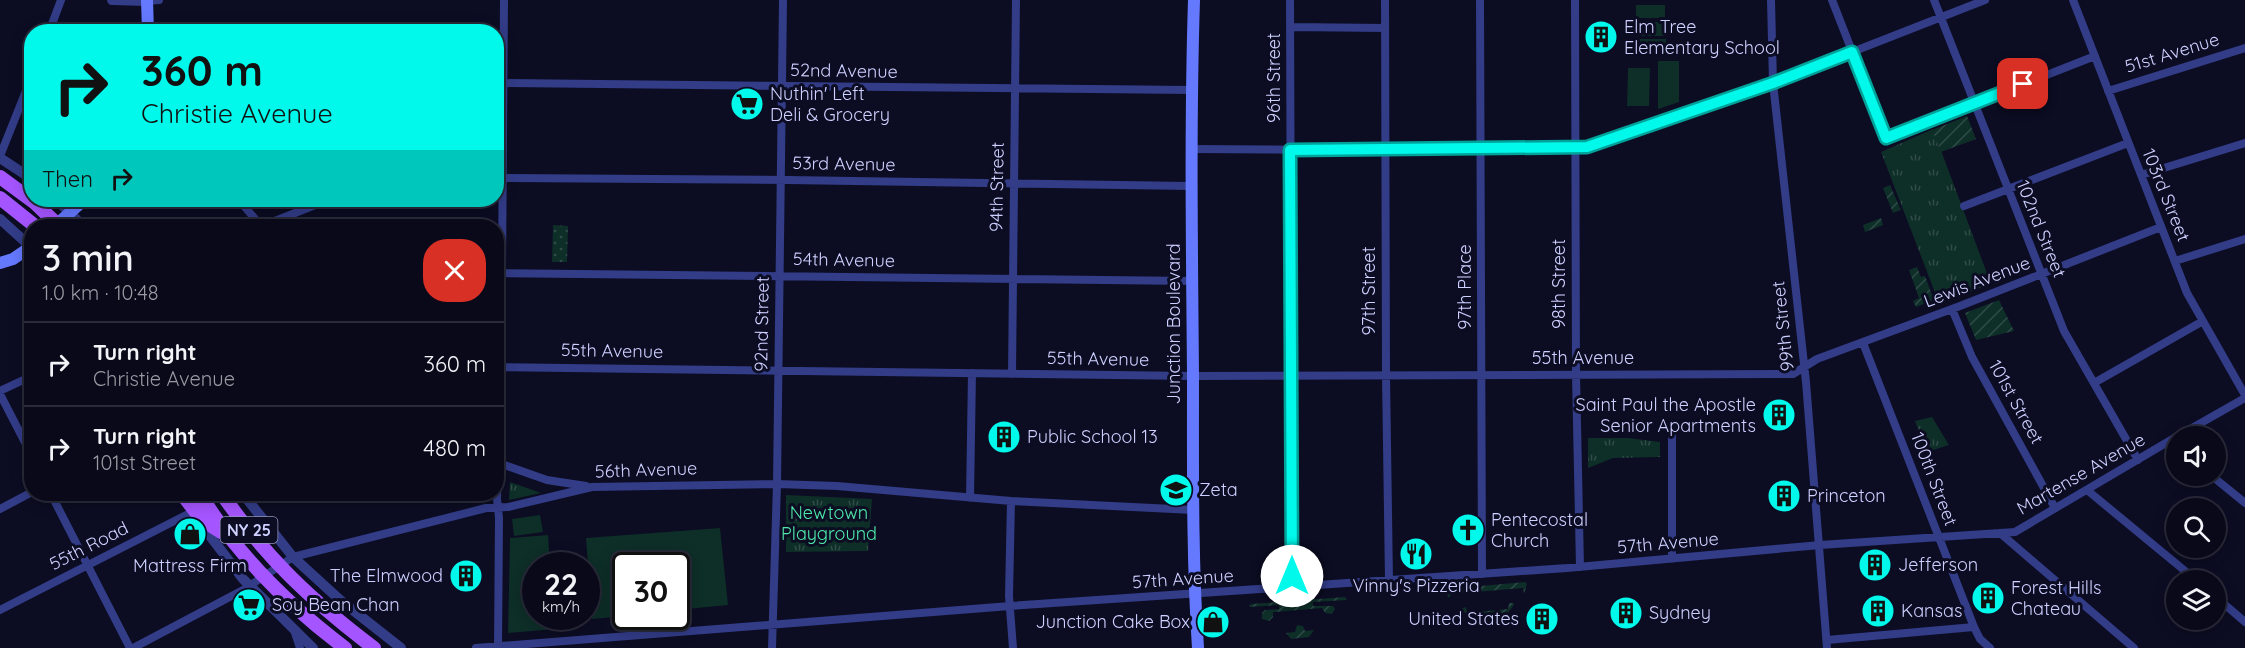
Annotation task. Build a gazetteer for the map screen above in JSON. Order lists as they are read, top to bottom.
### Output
{
  "streets": {
    "main road": ["Junction Boulevard", "NY 25"],
    "street": [
      "51st Avenue",
      "52nd Avenue",
      "96th Street",
      "53rd Avenue",
      "94th Street",
      "103rd Street",
      "102nd Street",
      "54th Avenue",
      "Lewis Avenue",
      "98th Street",
      "97th Place",
      "97th Street",
      "92nd Street",
      "99th Street",
      "55th Avenue",
      "101st Street",
      "56th Avenue",
      "Martense Avenue",
      "100th Street",
      "57th Avenue",
      "55th Road"
    ]
  },
  "crossings": [
    ["51st Avenue", "103rd Street"],
    ["52nd Avenue", "94th Street"],
    ["52nd Avenue", "92nd Street"],
    ["52nd Avenue", "Junction Boulevard"],
    ["96th Street", "55th Avenue"],
    ["96th Street", "57th Avenue"],
    ["53rd Avenue", "94th Street"],
    ["53rd Avenue", "92nd Street"],
    ["53rd Avenue", "Junction Boulevard"],
    ["94th Street", "54th Avenue"],
    ["94th Street", "55th Avenue"],
    ["103rd Street", "Lewis Avenue"],
    ["103rd Street", "Martense Avenue"],
    ["102nd Street", "Lewis Avenue"],
    ["102nd Street", "Martense Avenue"],
    ["54th Avenue", "92nd Street"],
    ["54th Avenue", "Junction Boulevard"],
    ["Lewis Avenue", "99th Street"],
    ["Lewis Avenue", "55th Avenue"],
    ["Lewis Avenue", "101st Street"],
    ["Lewis Avenue", "100th Street"],
    ["98th Street", "55th Avenue"],
    ["98th Street", "57th Avenue"],
    ["97th Place", "55th Avenue"],
    ["97th Place", "57th Avenue"],
    ["97th Street", "55th Avenue"],
    ["97th Street", "57th Avenue"],
    ["92nd Street", "55th Avenue"],
    ["92nd Street", "56th Avenue"],
    ["92nd Street", "57th Avenue"],
    ["Junction Boulevard", "55th Avenue"],
    ["Junction Boulevard", "56th Avenue"],
    ["Junction Boulevard", "57th Avenue"],
    ["99th Street", "55th Avenue"],
    ["99th Street", "57th Avenue"],
    ["101st Street", "Martense Avenue"],
    ["56th Avenue", "NY 25"],
    ["Martense Avenue", "57th Avenue"],
    ["100th Street", "57th Avenue"]
  ],
  "parks": ["Newtown Playground"],
  "places": {
    "building": [
      "Elm Tree Elementary School",
      "Saint Paul the Apostle Senior Apartments",
      "Public School 13",
      "Princeton",
      "Jefferson",
      "The Elmwood",
      "Forest Hills Chateau",
      "Kansas",
      "Sydney",
      "United States"
    ],
    "supermarket": ["Nuthin' Left Deli & Grocery", "Soy Bean Chan"],
    "school or university": ["Zeta"],
    "church": ["Pentecostal Church"],
    "shop": ["Mattress Firm", "Junction Cake Box"],
    "restaurant": ["Vinny's Pizzeria"]
  },
  "page": {
    "turn": ["360 m", "Christie Avenue"],
    "then": "Then",
    "heading": ["3 min", "1.0 km · 10:48"],
    "list": [
      {
        "name": "Turn right",
        "note": "Christie Avenue",
        "value": "360 m"
      },
      {
        "name": "Turn right",
        "note": "101st Street",
        "value": "480 m"
      }
    ],
    "speed": "22 km/h",
    "limit": "30"
  }
}
